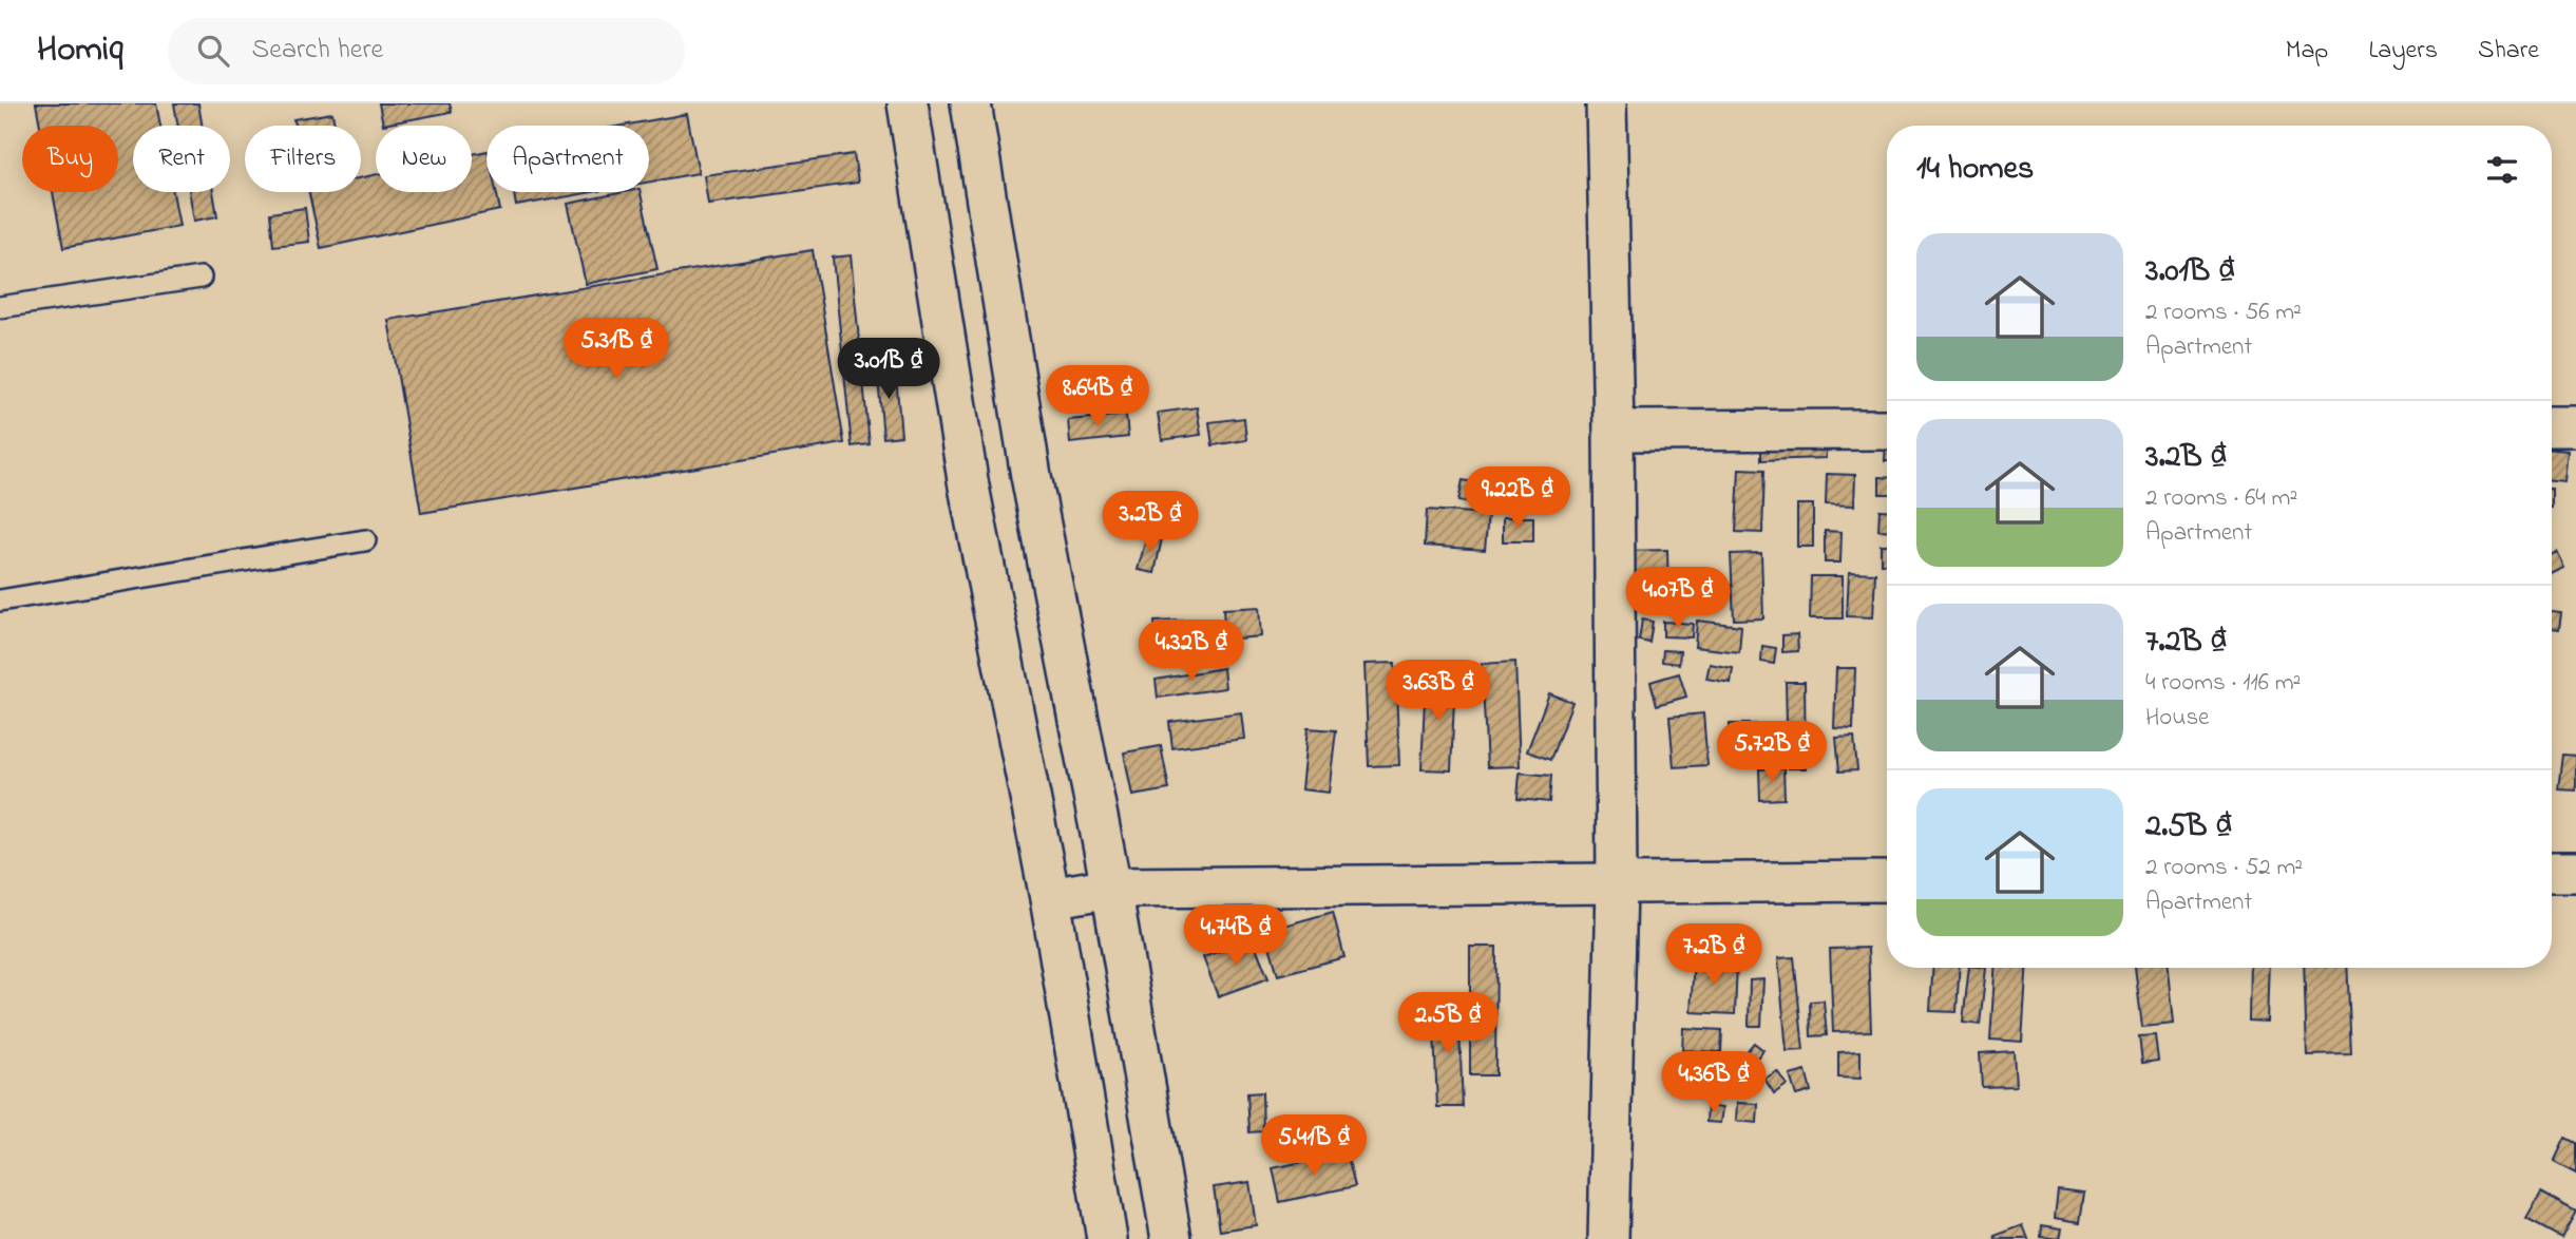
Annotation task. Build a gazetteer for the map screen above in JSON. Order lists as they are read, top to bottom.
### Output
{
  "page": {
    "header": "Homiq",
    "search": "Search here",
    "nav": ["Map", "Layers", "Share"],
    "chip": [
      "Buy",
      "Rent",
      "Filters",
      "New",
      "Apartment"
    ],
    "heading": "14 homes",
    "list": [
      {
        "name": "3.01B ₫",
        "note": "2 rooms · 56 m² · Apartment"
      },
      {
        "name": "3.2B ₫",
        "note": "2 rooms · 64 m² · Apartment"
      },
      {
        "name": "7.2B ₫",
        "note": "4 rooms · 116 m² · House"
      },
      {
        "name": "2.5B ₫",
        "note": "2 rooms · 52 m² · Apartment"
      }
    ],
    "price": [
      "5.31B ₫",
      "3.01B ₫",
      "8.64B ₫",
      "9.22B ₫",
      "3.2B ₫",
      "4.07B ₫",
      "4.32B ₫",
      "3.63B ₫",
      "5.72B ₫",
      "4.74B ₫",
      "7.2B ₫",
      "2.5B ₫",
      "4.36B ₫",
      "5.41B ₫"
    ]
  }
}
